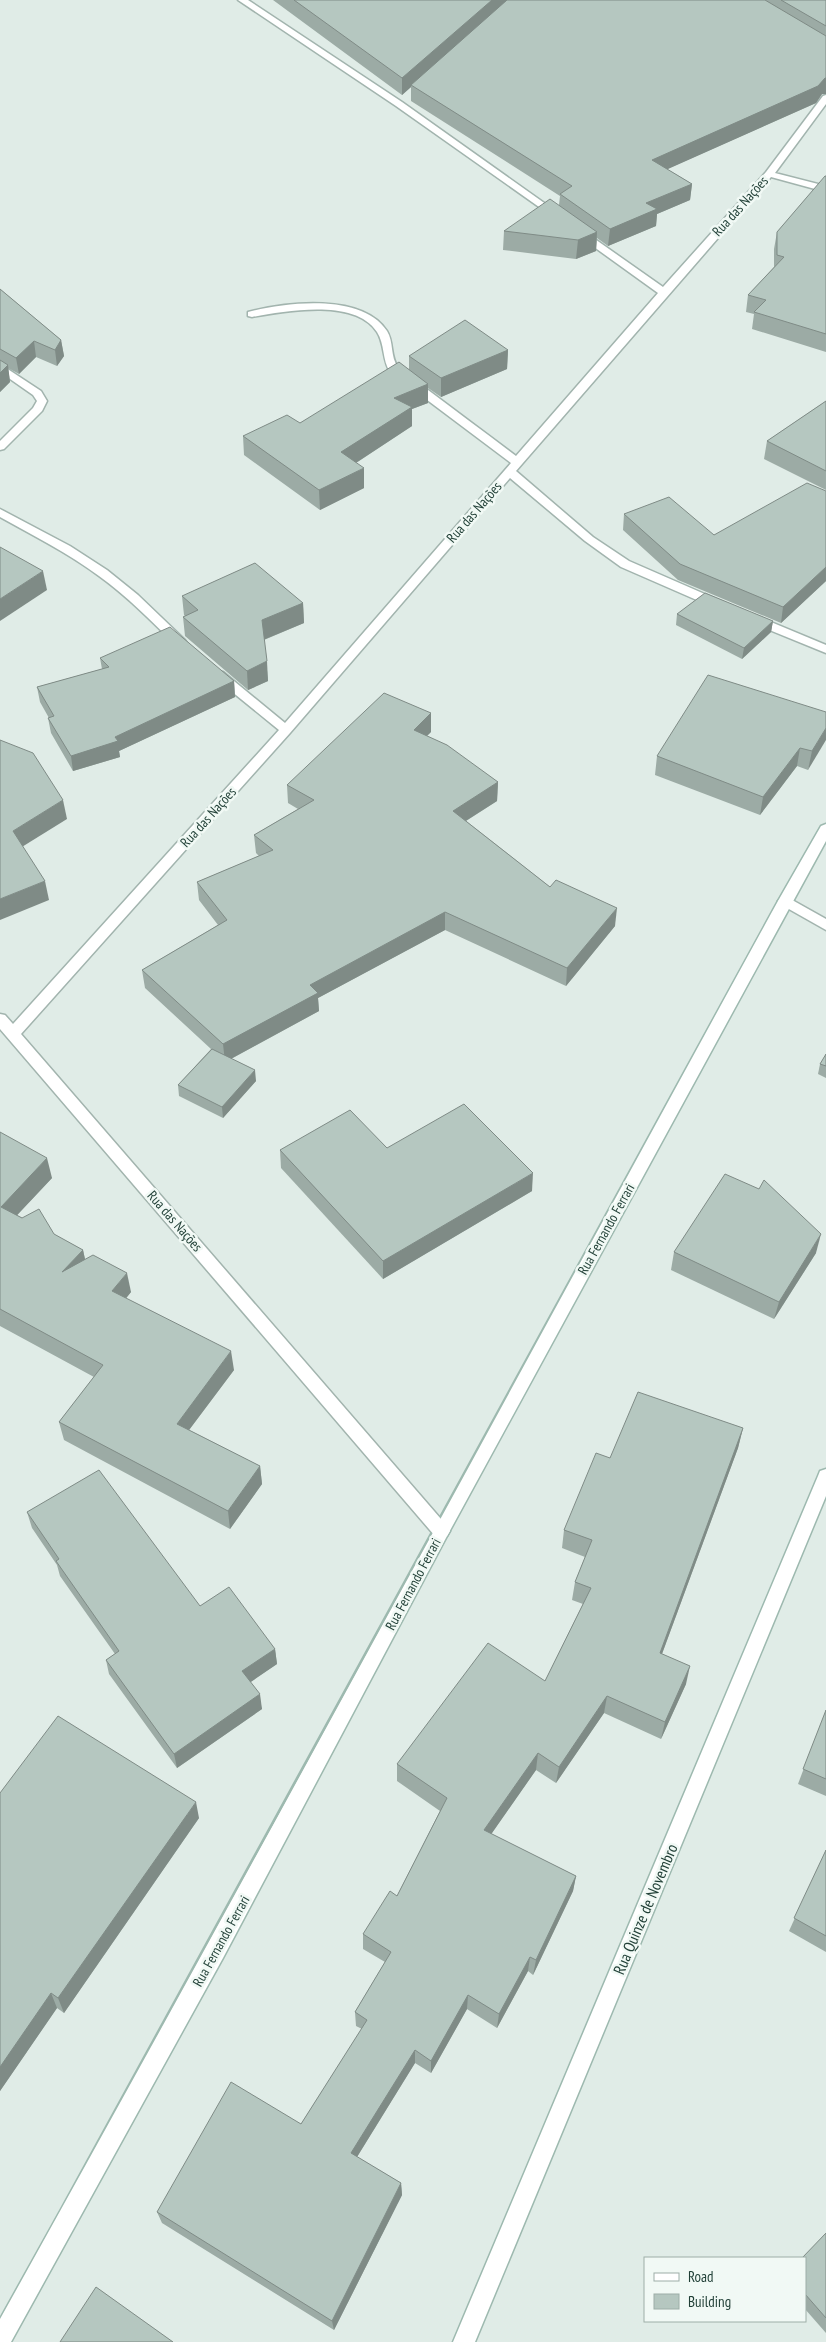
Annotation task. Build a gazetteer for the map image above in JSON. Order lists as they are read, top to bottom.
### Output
{
  "streets": {
    "street": ["Rua das Nações", "Rua Fernando Ferrari", "Rua Quinze de Novembro"]
  },
  "crossings": [
    ["Rua das Nações", "Rua Fernando Ferrari"]
  ],
  "legend": ["Road", "Building"]
}
